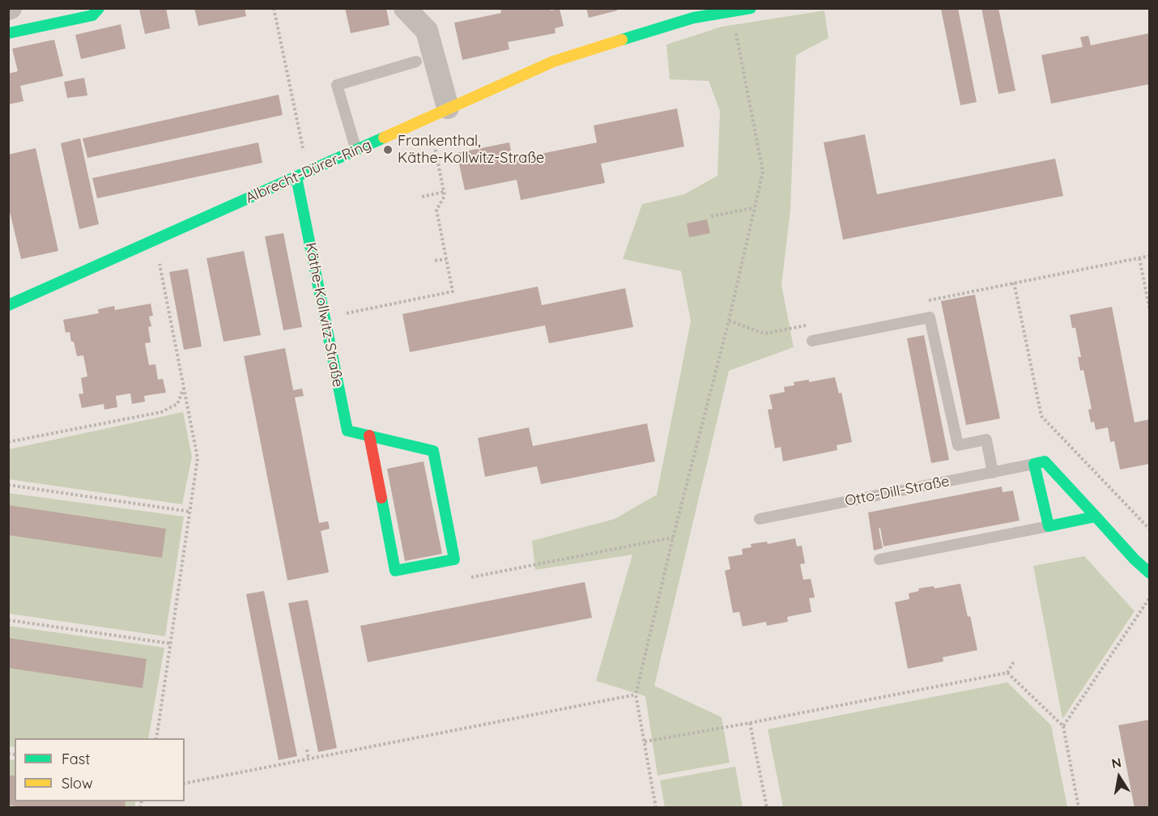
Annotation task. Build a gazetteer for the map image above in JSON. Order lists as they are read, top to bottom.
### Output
{
  "streets": {
    "street": ["Albrecht-Dürer-Ring", "Käthe-Kollwitz-Straße"],
    "lane": ["Otto-Dill-Straße"]
  },
  "crossings": [
    ["Albrecht-Dürer-Ring", "Käthe-Kollwitz-Straße"]
  ],
  "places": ["Frankenthal, Käthe-Kollwitz-Straße"],
  "legend": ["Fast", "Slow"],
  "north": "top"
}
